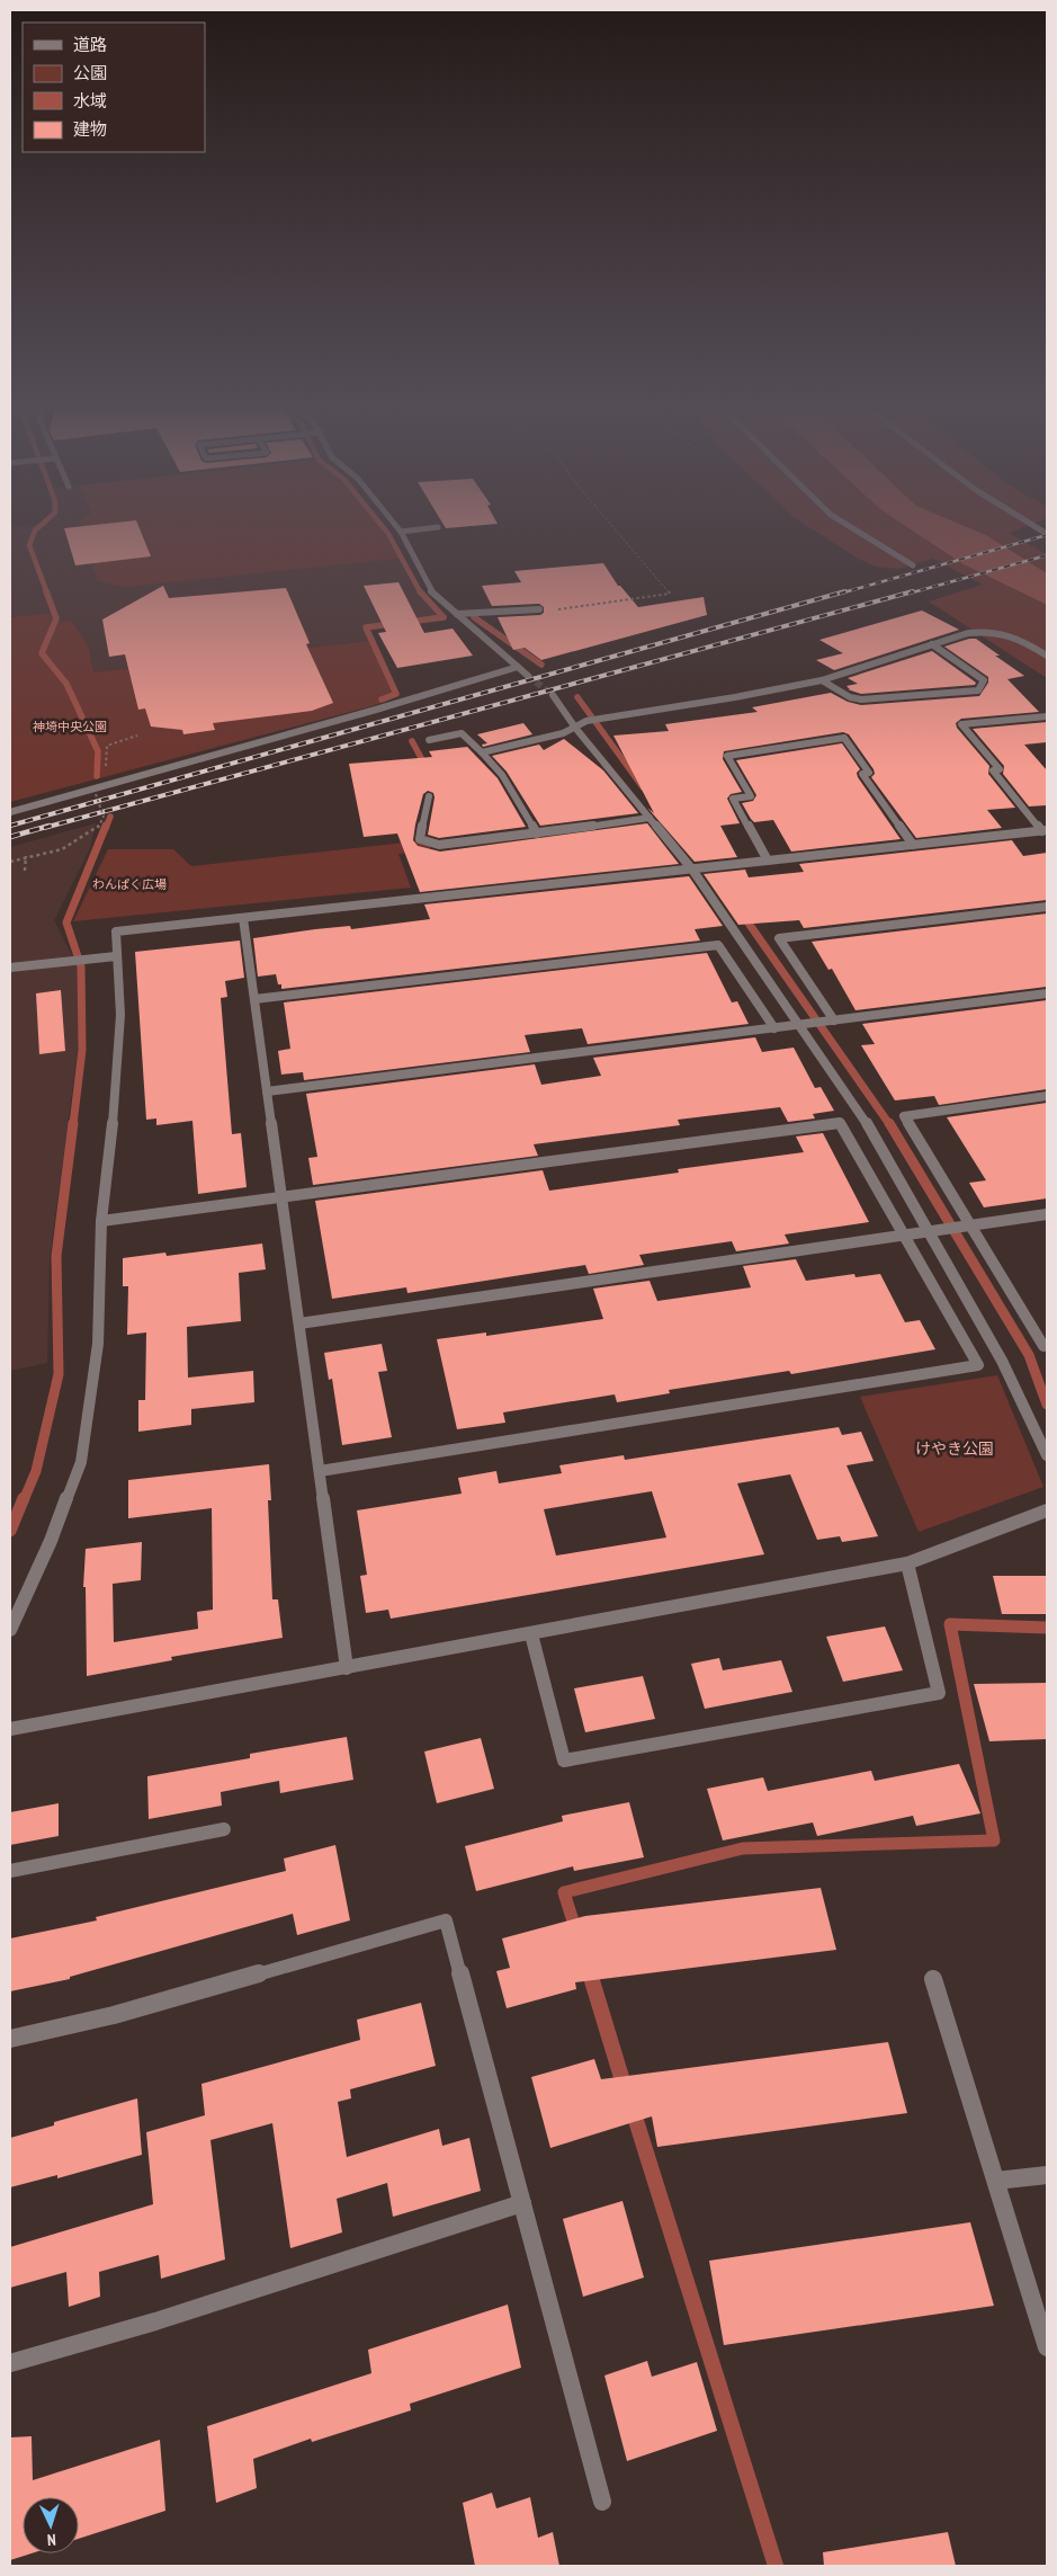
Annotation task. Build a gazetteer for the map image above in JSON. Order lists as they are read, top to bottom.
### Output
{
  "parks": ["神埼中央公園", "わんぱく広場", "けやき公園"],
  "legend": [
    "道路",
    "公園",
    "水域",
    "建物"
  ],
  "north": "bottom"
}
